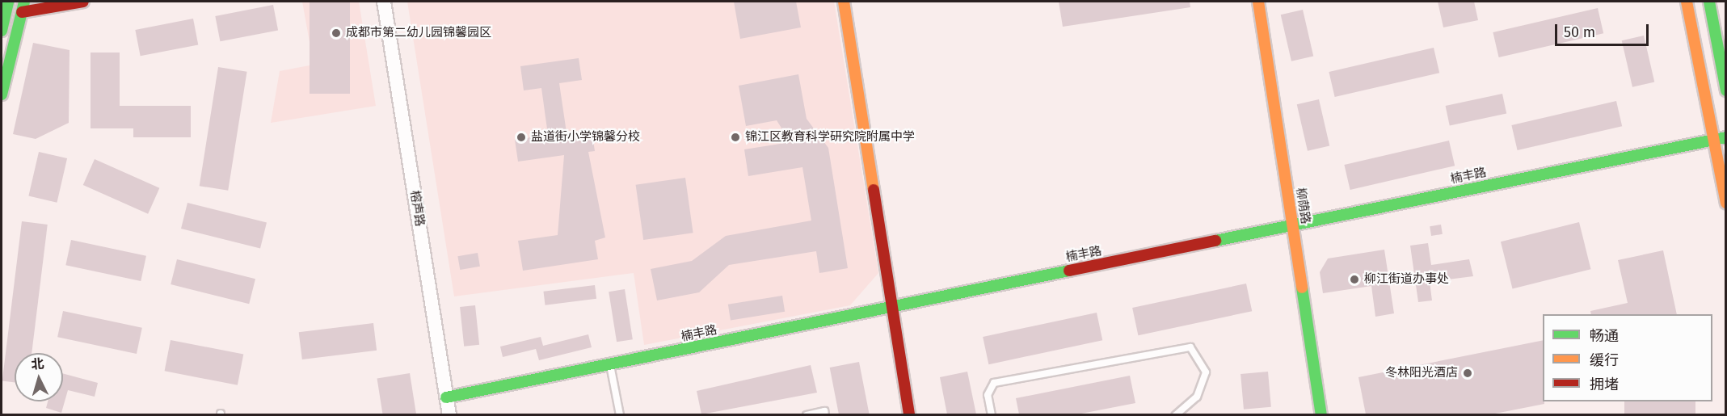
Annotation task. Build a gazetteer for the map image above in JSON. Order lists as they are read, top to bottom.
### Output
{
  "streets": {
    "street": ["楠丰路", "柳荫路", "榕声路"]
  },
  "crossings": [
    ["楠丰路", "柳荫路"],
    ["楠丰路", "榕声路"]
  ],
  "places": [
    "成都市第二幼儿园锦馨园区",
    "盐道街小学锦馨分校",
    "锦江区教育科学研究院附属中学",
    "柳江街道办事处",
    "冬林阳光酒店"
  ],
  "legend": ["畅通", "缓行", "拥堵"],
  "scale_bar": "50 m",
  "north": "top"
}
